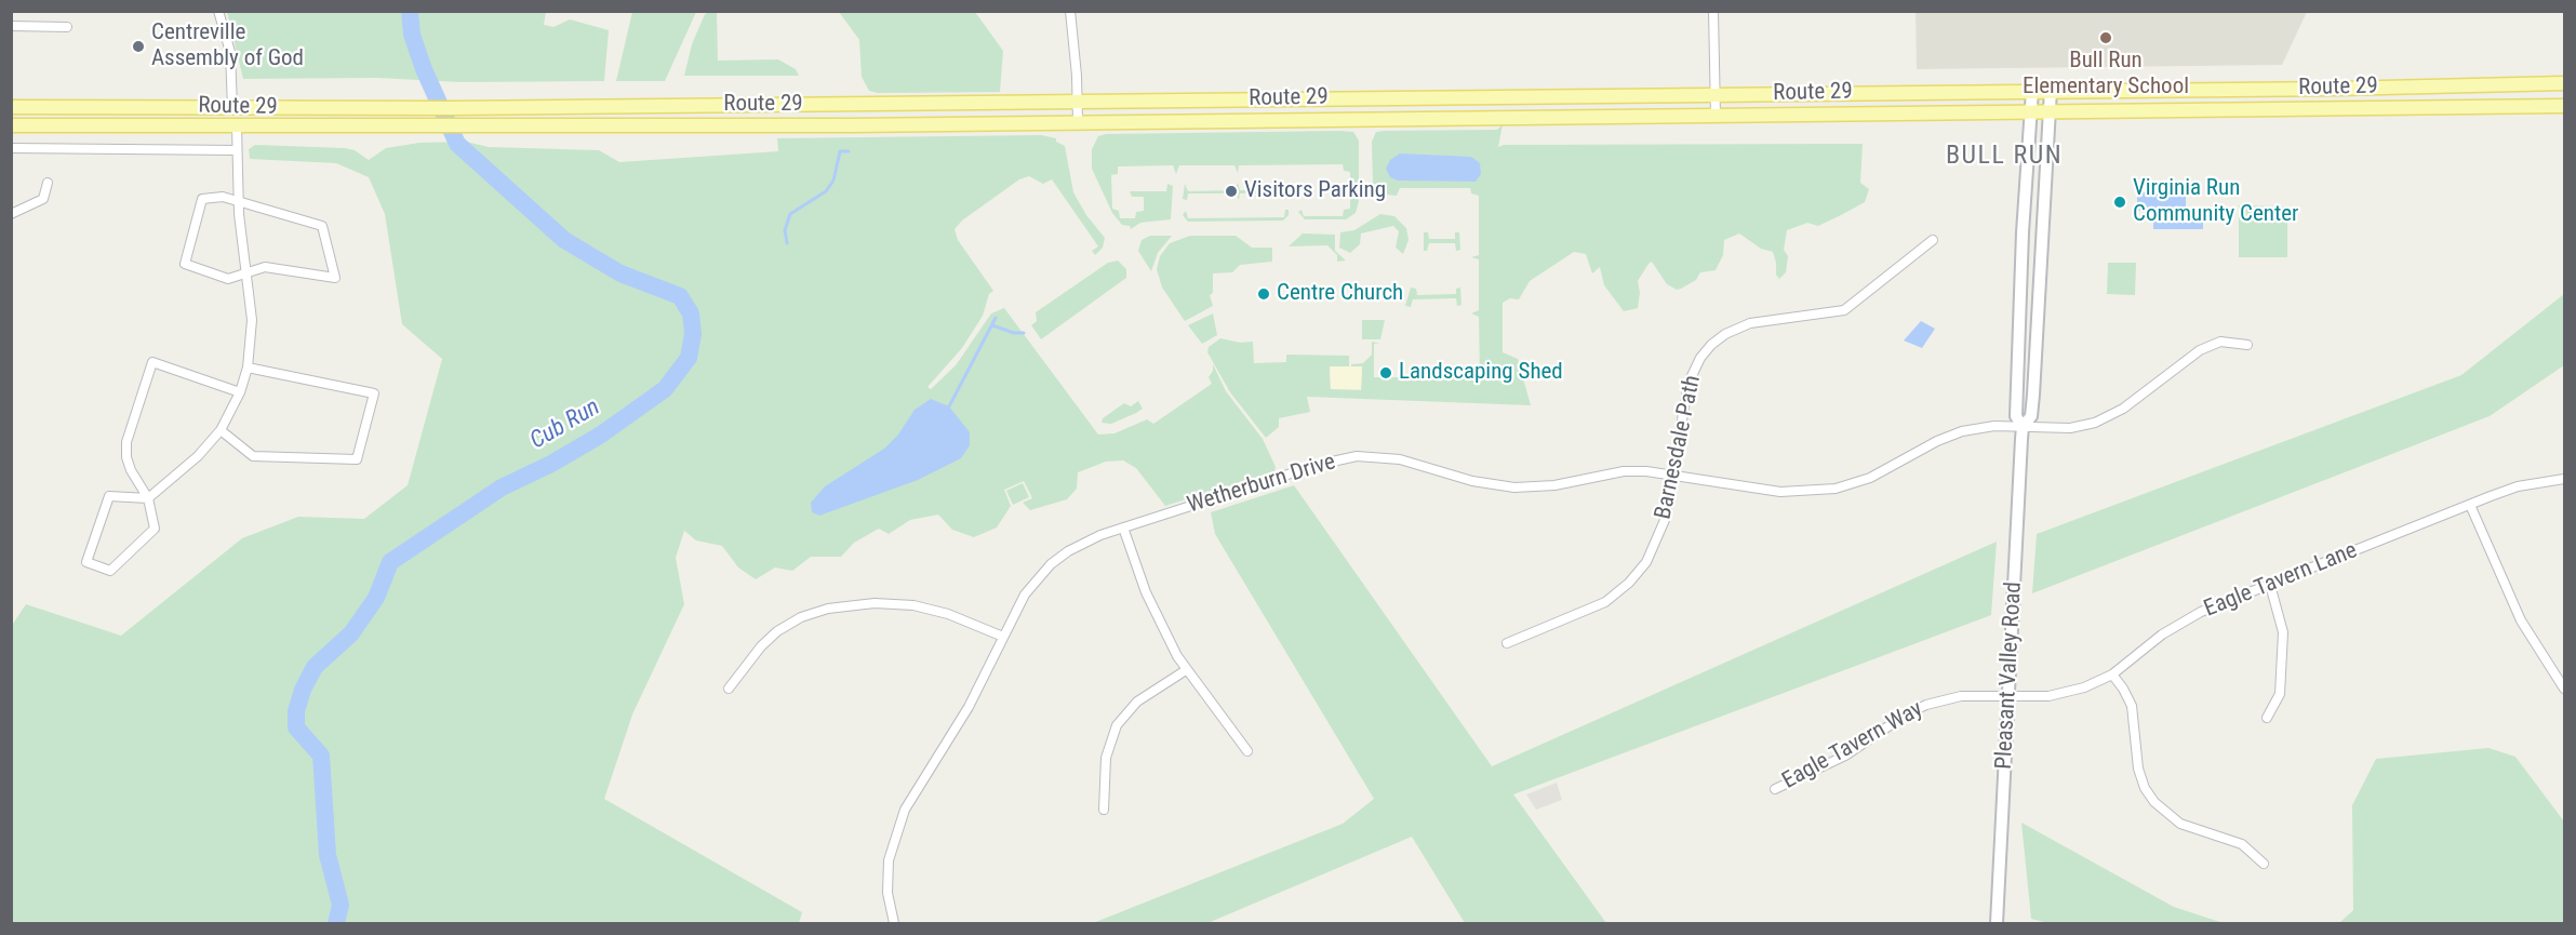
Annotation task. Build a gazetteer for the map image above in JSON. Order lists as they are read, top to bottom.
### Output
{
  "streets": {
    "main road": ["Route 29", "Pleasant Valley Road"],
    "street": [
      "Barnesdale Path",
      "Wetherburn Drive",
      "Eagle Tavern Lane",
      "Eagle Tavern Way"
    ]
  },
  "crossings": [
    ["Route 29", "Pleasant Valley Road"],
    ["Barnesdale Path", "Wetherburn Drive"],
    ["Wetherburn Drive", "Pleasant Valley Road"],
    ["Eagle Tavern Lane", "Pleasant Valley Road"],
    ["Eagle Tavern Lane", "Eagle Tavern Way"],
    ["Pleasant Valley Road", "Eagle Tavern Way"]
  ],
  "districts": ["BULL RUN"],
  "water": ["Cub Run"],
  "places": [
    "Bull Run Elementary School",
    "Centreville Assembly of God",
    "Visitors Parking",
    "Virginia Run Community Center",
    "Centre Church",
    "Landscaping Shed"
  ]
}
